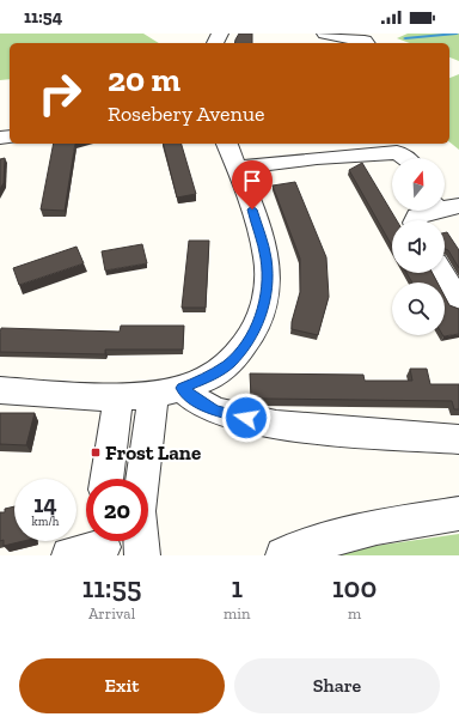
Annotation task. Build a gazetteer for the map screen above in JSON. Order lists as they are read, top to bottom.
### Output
{
  "places": {
    "transit": ["Frost Lane"]
  },
  "north": "top",
  "page": {
    "status": "11:54",
    "turn": ["20 m", "Rosebery Avenue"],
    "speed": "14 km/h",
    "limit": "20",
    "eta": [
      "11:55",
      "Arrival",
      "1",
      "min",
      "100",
      "m"
    ],
    "buttons": ["Exit", "Share"]
  }
}
